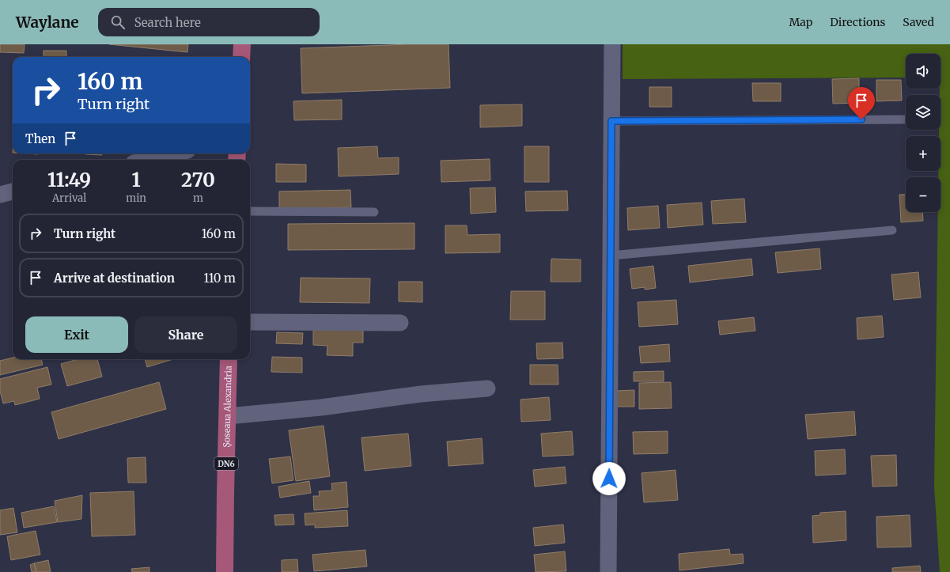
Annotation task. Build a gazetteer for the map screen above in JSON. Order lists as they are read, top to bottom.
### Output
{
  "streets": {
    "main road": ["Șoseaua Alexandria", "DN6"]
  },
  "page": {
    "header": "Waylane",
    "search": "Search here",
    "nav": ["Map", "Directions", "Saved"],
    "map_buttons": ["+", "−"],
    "turn": ["160 m", "Turn right"],
    "then": "Then",
    "eta": [
      "11:49",
      "Arrival",
      "1",
      "min",
      "270",
      "m"
    ],
    "list": [
      {
        "name": "Turn right",
        "value": "160 m"
      },
      {
        "name": "Arrive at destination",
        "value": "110 m"
      }
    ],
    "buttons": ["Exit", "Share"]
  }
}
